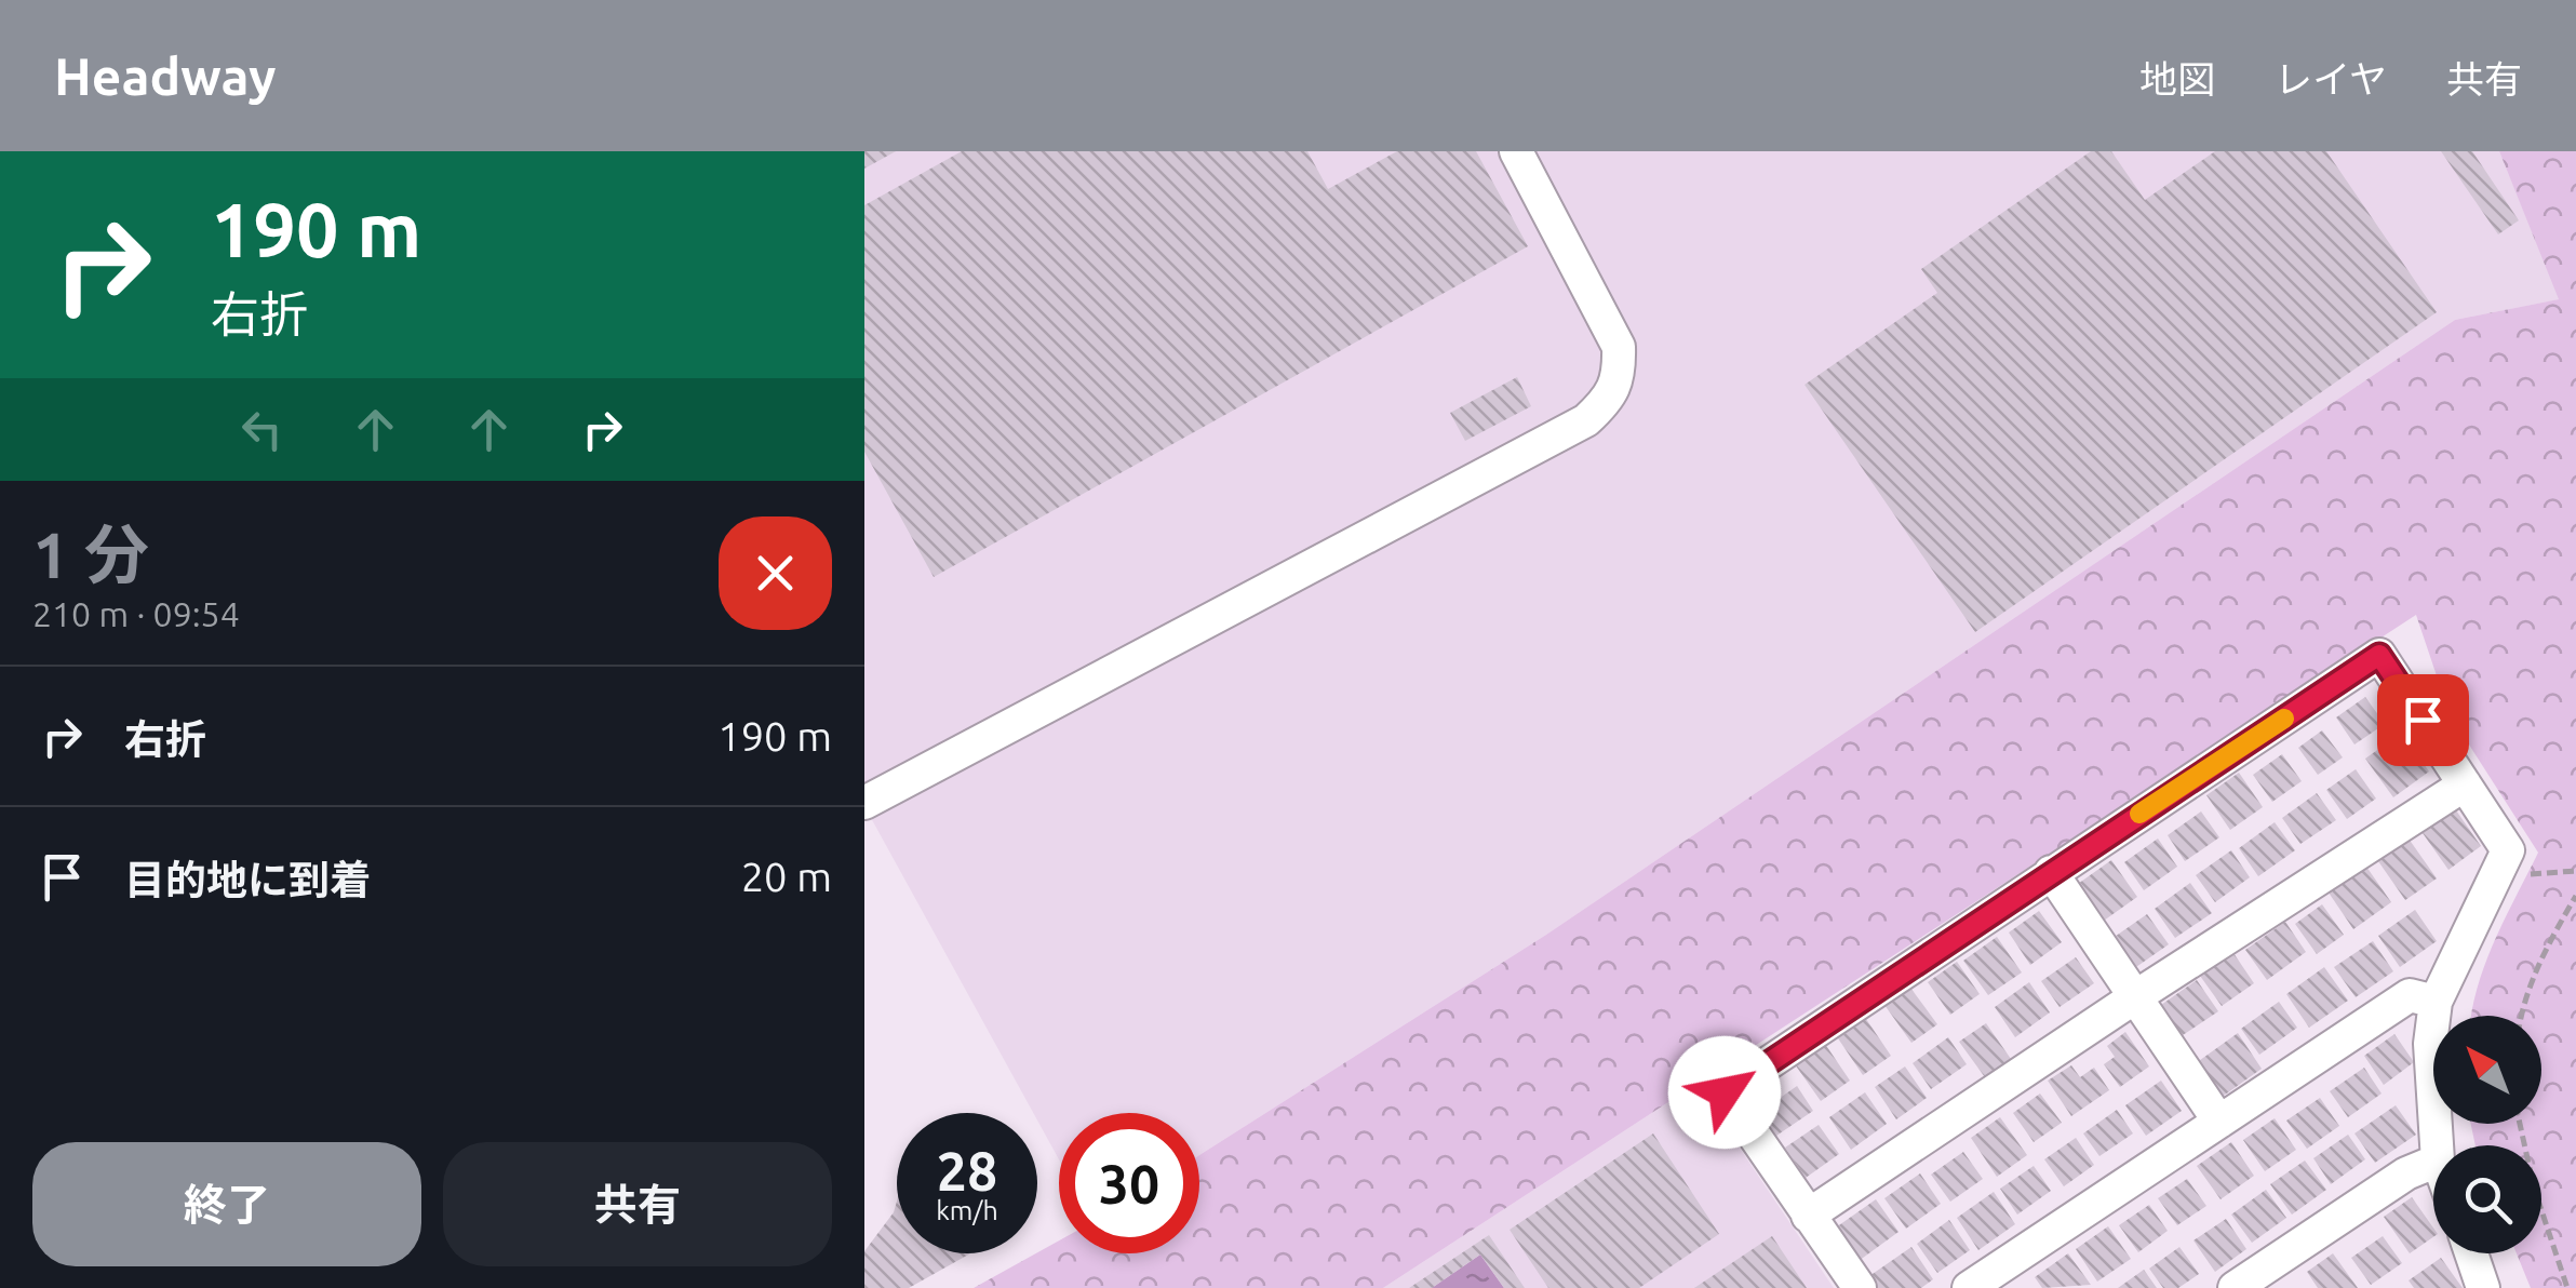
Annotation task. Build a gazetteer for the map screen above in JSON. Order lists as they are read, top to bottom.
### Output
{
  "north": "top left",
  "page": {
    "header": "Headway",
    "nav": ["地図", "レイヤ", "共有"],
    "turn": ["190 m", "右折"],
    "heading": ["1 分", "210 m · 09:54"],
    "list": [
      {
        "name": "右折",
        "value": "190 m"
      },
      {
        "name": "目的地に到着",
        "value": "20 m"
      }
    ],
    "speed": "28 km/h",
    "limit": "30",
    "buttons": ["終了", "共有"]
  }
}
